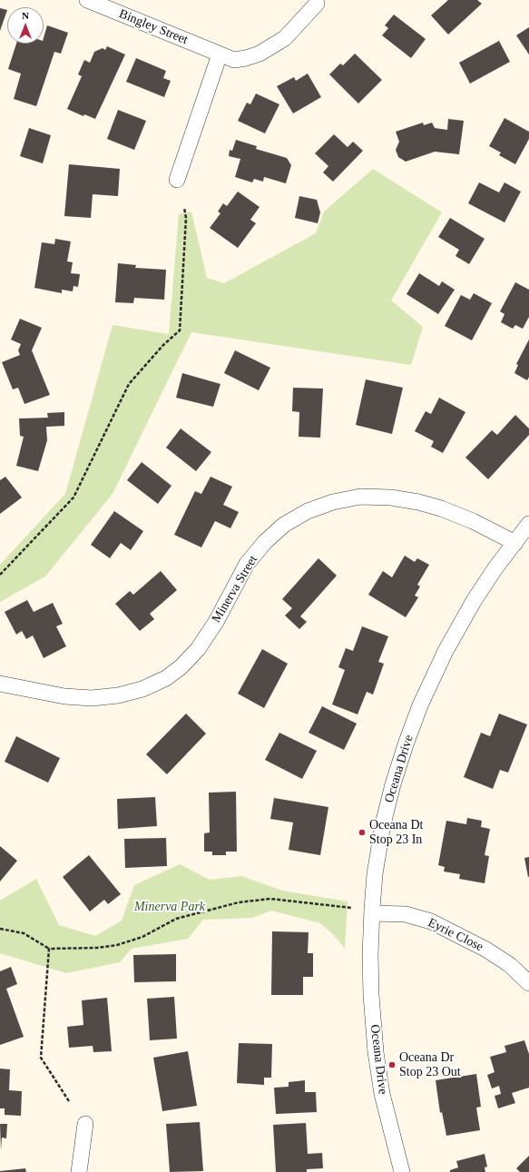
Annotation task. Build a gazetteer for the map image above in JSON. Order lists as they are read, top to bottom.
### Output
{
  "streets": {
    "street": [
      "Bingley Street",
      "Minerva Street",
      "Oceana Drive",
      "Eyrie Close"
    ]
  },
  "crossings": [
    ["Minerva Street", "Oceana Drive"],
    ["Oceana Drive", "Eyrie Close"]
  ],
  "parks": ["Minerva Park"],
  "places": ["Oceana Dt Stop 23 In", "Oceana Dr Stop 23 Out"],
  "north": "top"
}
